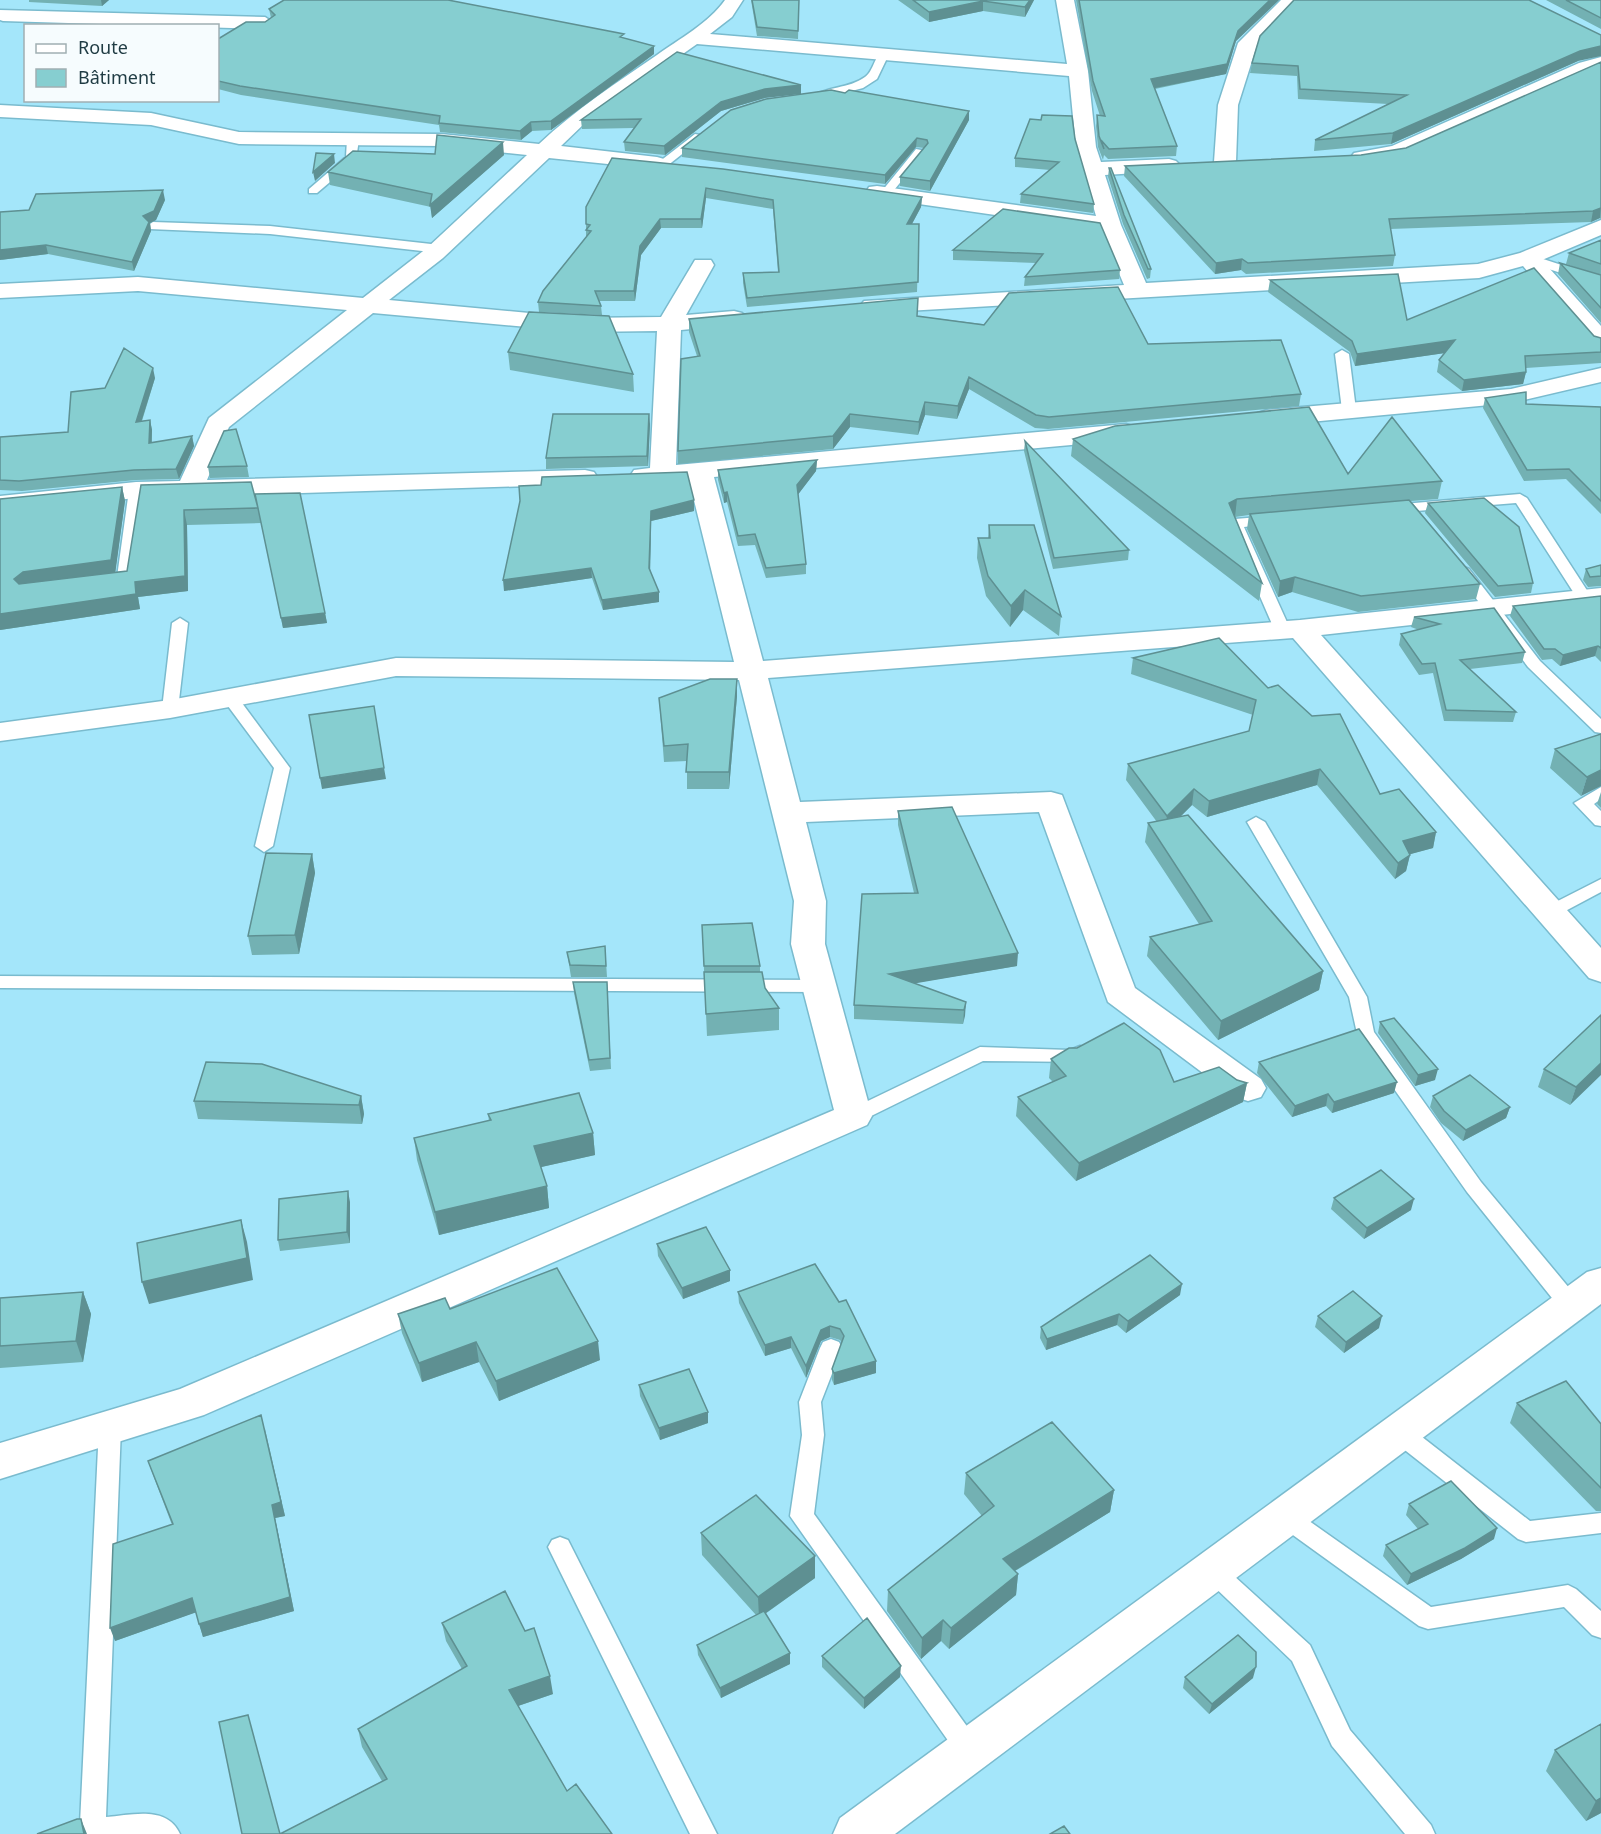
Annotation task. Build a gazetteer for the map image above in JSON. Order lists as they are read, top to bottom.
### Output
{
  "legend": ["Route", "Bâtiment"]
}
